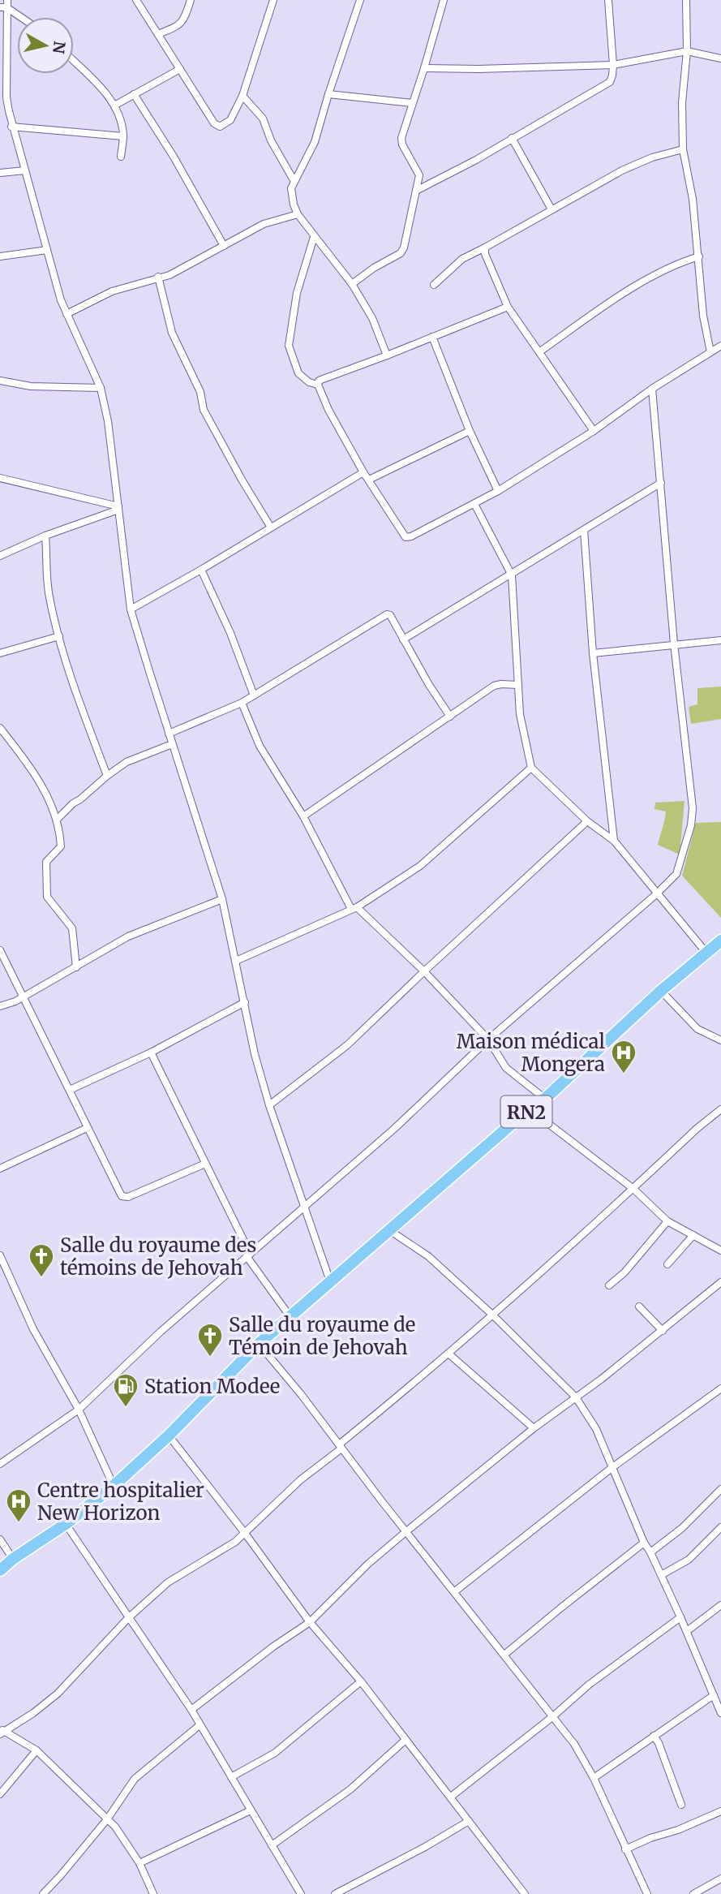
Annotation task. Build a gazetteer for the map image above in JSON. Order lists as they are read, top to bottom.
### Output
{
  "streets": {
    "highway": ["RN2"]
  },
  "places": {
    "hospital": ["Maison médical Mongera", "Centre hospitalier New Horizon"],
    "church": ["Salle du royaume des témoins de Jehovah", "Salle du royaume de Témoin de Jehovah"],
    "fuel station": ["Station Modee"]
  },
  "north": "right"
}
